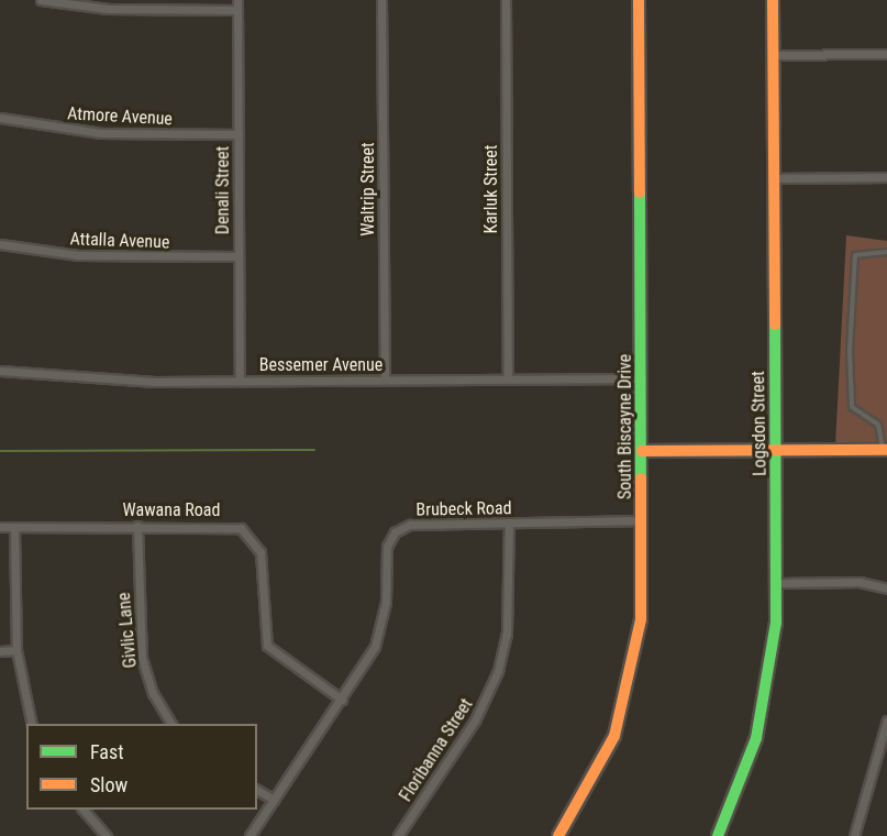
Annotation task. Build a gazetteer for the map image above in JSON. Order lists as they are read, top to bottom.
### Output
{
  "streets": {
    "street": [
      "Atmore Avenue",
      "Waltrip Street",
      "Karluk Street",
      "Denali Street",
      "Attalla Avenue",
      "Bessemer Avenue",
      "Logsdon Street",
      "South Biscayne Drive",
      "Brubeck Road",
      "Wawana Road",
      "Givlic Lane",
      "Floribanna Street"
    ]
  },
  "crossings": [
    ["Atmore Avenue", "Denali Street"],
    ["Waltrip Street", "Bessemer Avenue"],
    ["Karluk Street", "Bessemer Avenue"],
    ["Denali Street", "Attalla Avenue"],
    ["Denali Street", "Bessemer Avenue"],
    ["Bessemer Avenue", "South Biscayne Drive"],
    ["South Biscayne Drive", "Brubeck Road"],
    ["Brubeck Road", "Wawana Road"],
    ["Brubeck Road", "Floribanna Street"],
    ["Wawana Road", "Givlic Lane"]
  ],
  "legend": ["Fast", "Slow"]
}
